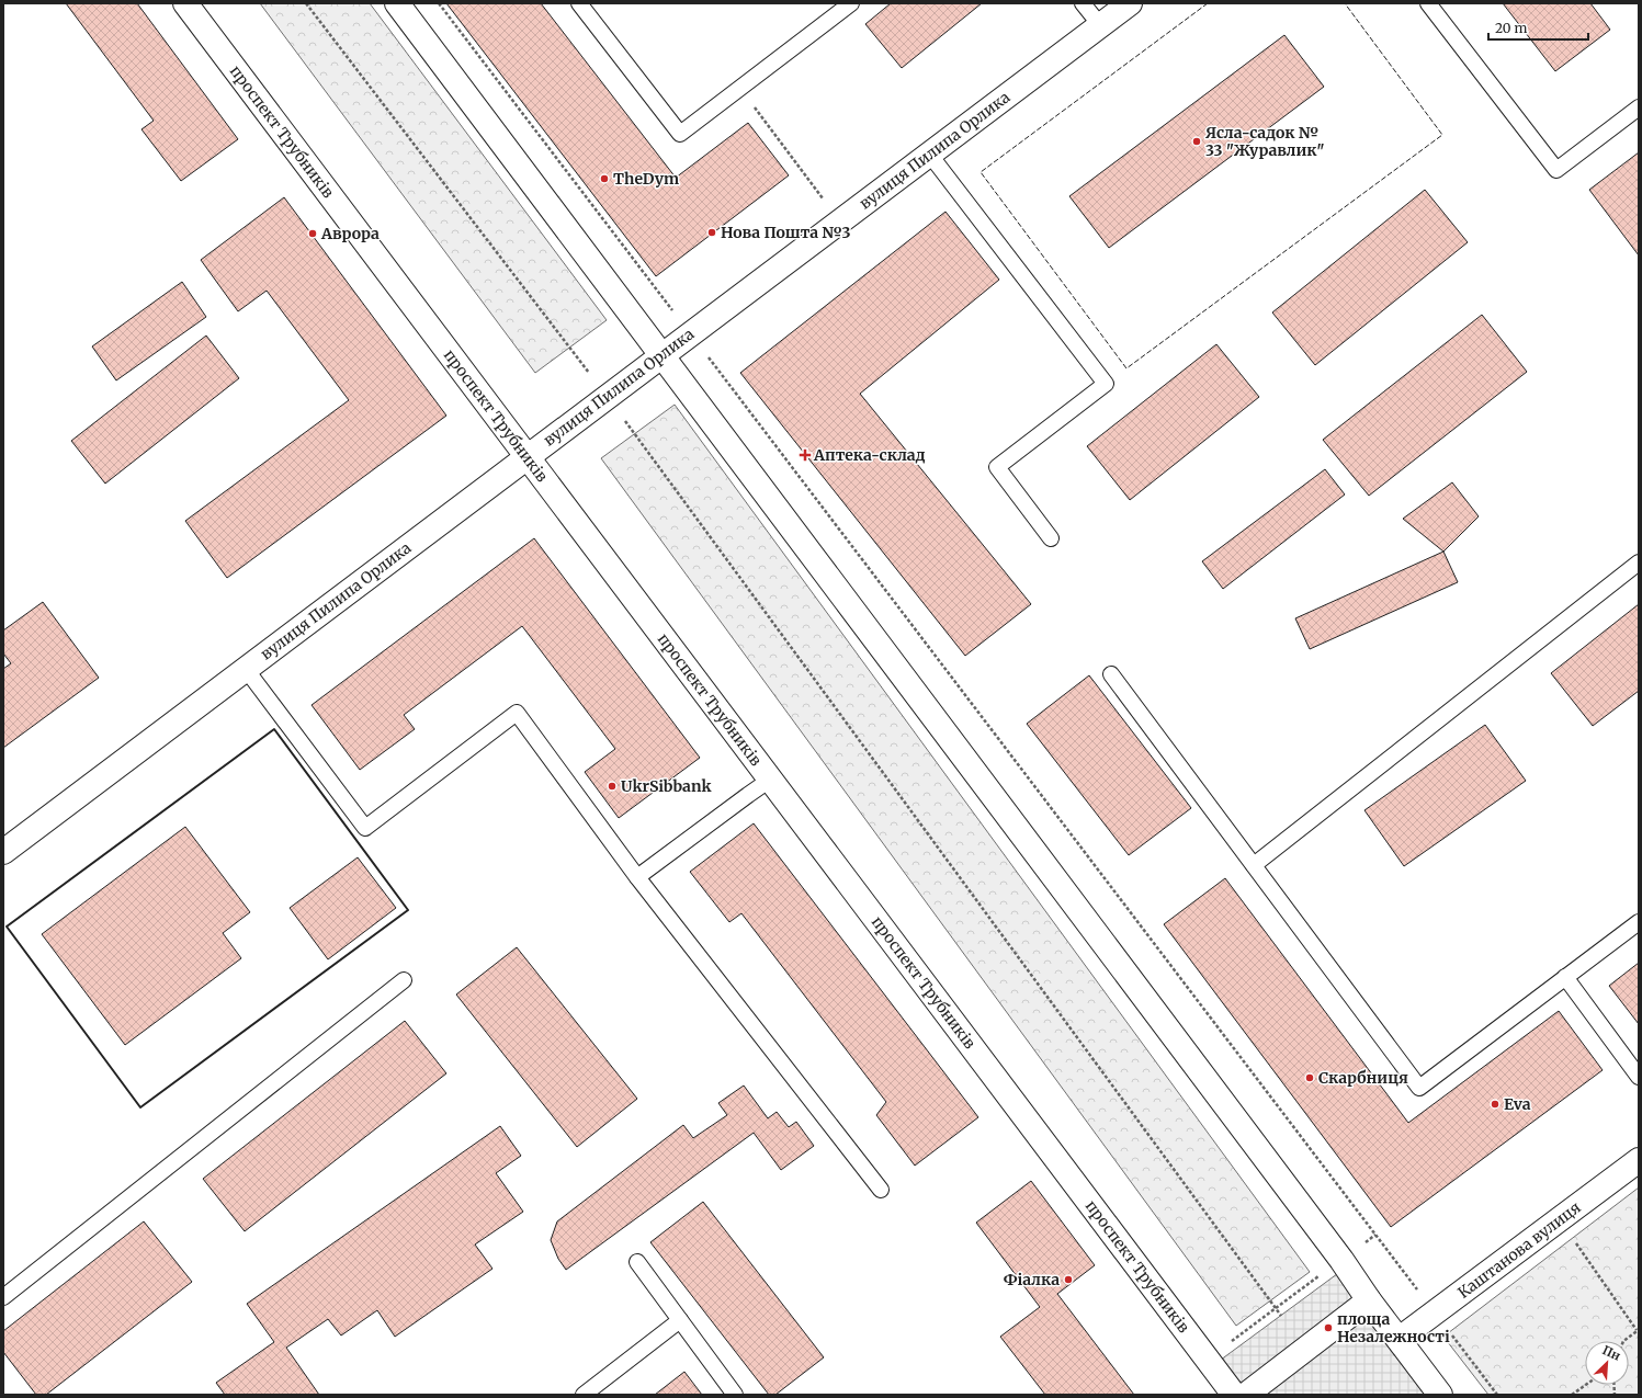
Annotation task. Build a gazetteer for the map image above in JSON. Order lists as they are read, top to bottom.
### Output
{
  "streets": {
    "main road": ["проспект Трубників", "вулиця Пилипа Орлика", "Каштанова вулиця"]
  },
  "crossings": [
    ["проспект Трубників", "вулиця Пилипа Орлика"]
  ],
  "places": {
    "other": [
      "Ясла-садок № 33 \"Журавлик\"",
      "TheDym",
      "Нова Пошта №3",
      "Аврора",
      "UkrSibbank",
      "Скарбниця",
      "Eva",
      "Фіалка",
      "площа Незалежності"
    ],
    "health": ["Аптека-склад"]
  },
  "scale_bar": "20 m",
  "north": "top right"
}
